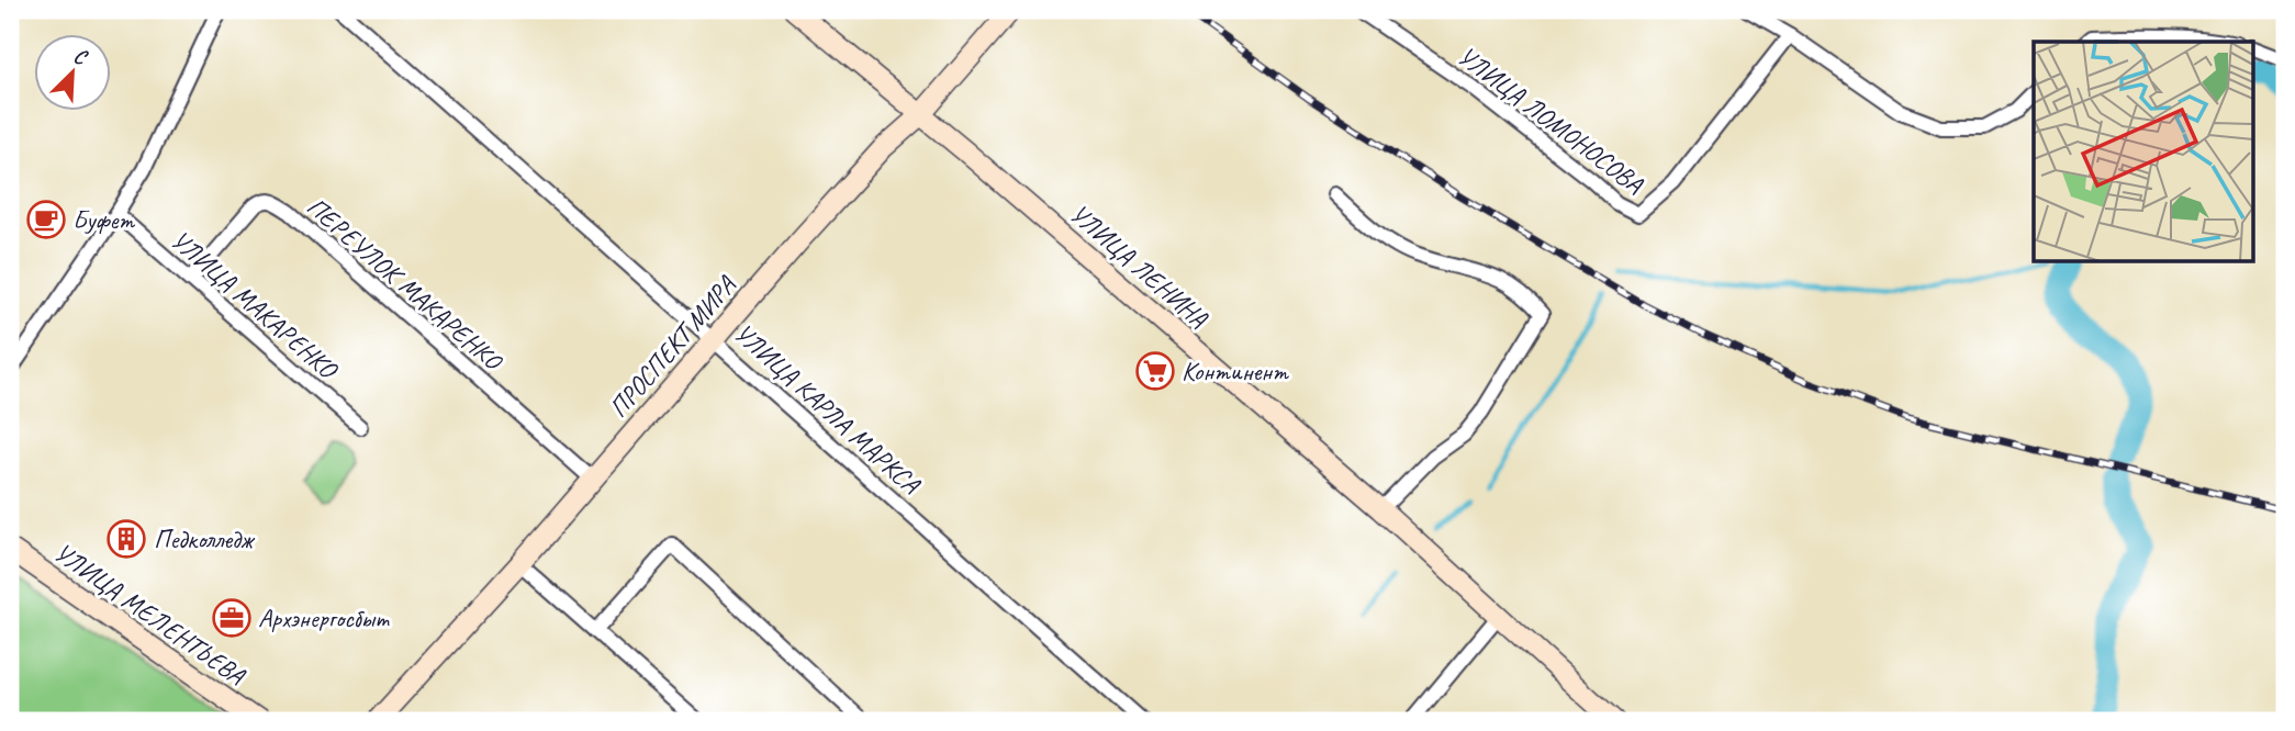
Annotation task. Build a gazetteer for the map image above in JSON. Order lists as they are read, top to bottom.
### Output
{
  "streets": {
    "street": [
      "УЛИЦА ЛОМОНОСОВА",
      "УЛИЦА ЛЕНИНА",
      "ПЕРЕУЛОК МАКАРЕНКО",
      "УЛИЦА МАКАРЕНКО",
      "ПРОСПЕКТ МИРА",
      "УЛИЦА КАРЛА МАРКСА",
      "УЛИЦА МЕЛЕНТЬЕВА"
    ]
  },
  "crossings": [
    ["УЛИЦА ЛЕНИНА", "ПРОСПЕКТ МИРА"],
    ["ПЕРЕУЛОК МАКАРЕНКО", "УЛИЦА МАКАРЕНКО"],
    ["ПЕРЕУЛОК МАКАРЕНКО", "ПРОСПЕКТ МИРА"],
    ["ПРОСПЕКТ МИРА", "УЛИЦА КАРЛА МАРКСА"]
  ],
  "places": {
    "cafe": ["Буфет"],
    "supermarket": ["Континент"],
    "building": ["Педколледж"],
    "office": ["Архэнергосбыт"]
  },
  "north": "top right"
}
